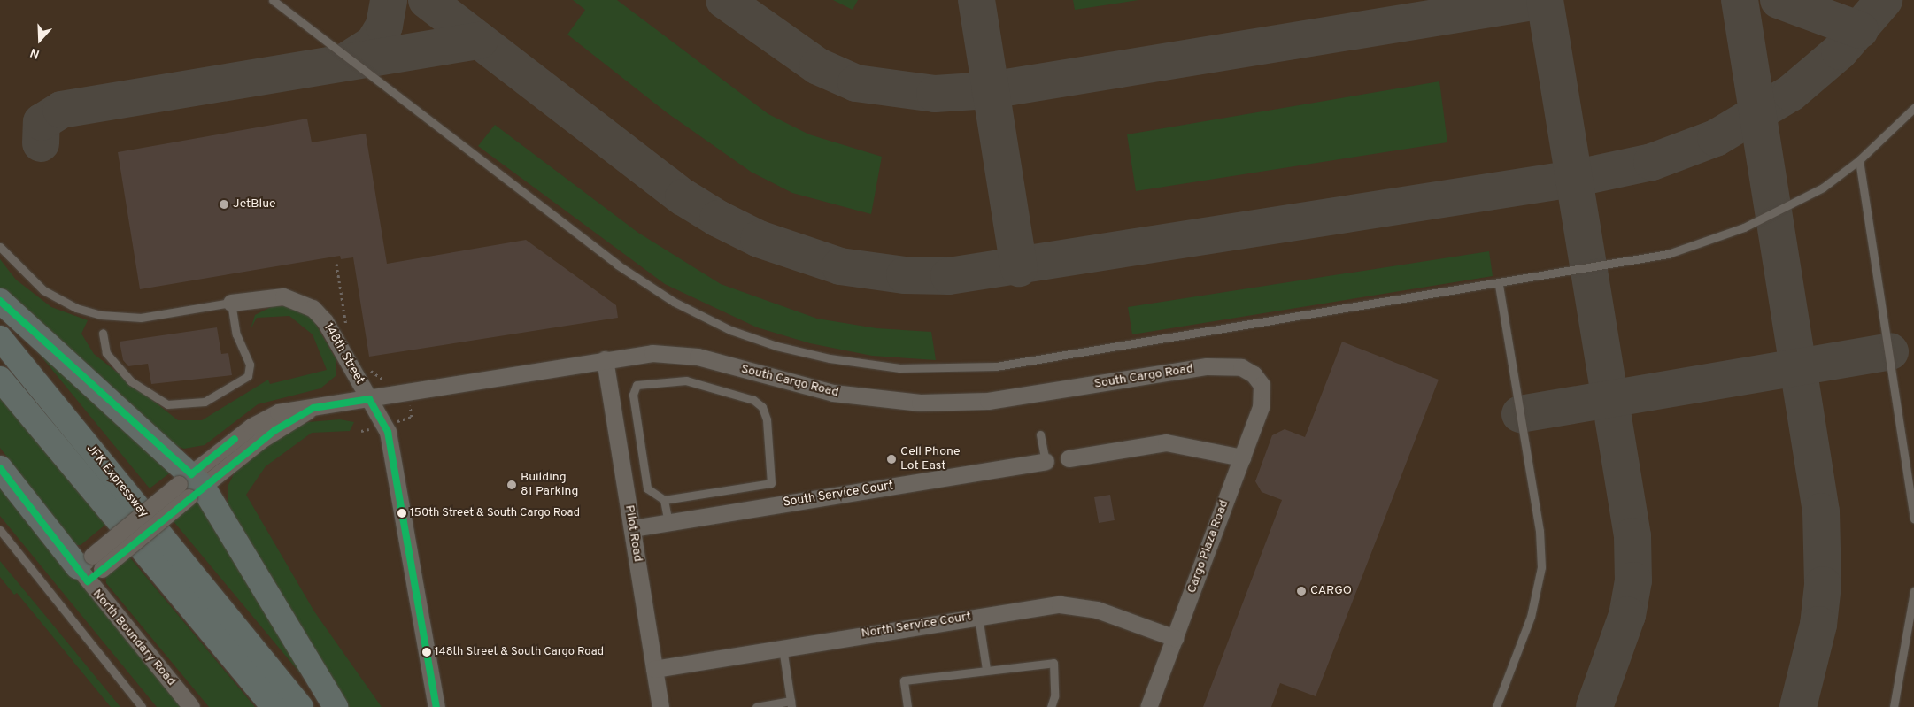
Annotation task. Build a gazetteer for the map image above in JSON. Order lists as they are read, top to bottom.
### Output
{
  "streets": {
    "highway": ["JFK Expressway"],
    "street": [
      "148th Street",
      "South Cargo Road",
      "South Service Court",
      "Pilot Road",
      "Cargo Plaza Road",
      "North Service Court",
      "North Boundary Road"
    ]
  },
  "crossings": [
    ["148th Street", "South Cargo Road"],
    ["South Cargo Road", "Pilot Road"],
    ["South Cargo Road", "Cargo Plaza Road"],
    ["South Cargo Road", "North Boundary Road"],
    ["South Service Court", "Pilot Road"],
    ["Pilot Road", "North Service Court"],
    ["Cargo Plaza Road", "North Service Court"]
  ],
  "places": [
    "JetBlue",
    "Cell Phone Lot East",
    "Building 81 Parking",
    "150th Street & South Cargo Road",
    "CARGO",
    "148th Street & South Cargo Road"
  ],
  "north": "bottom"
}
